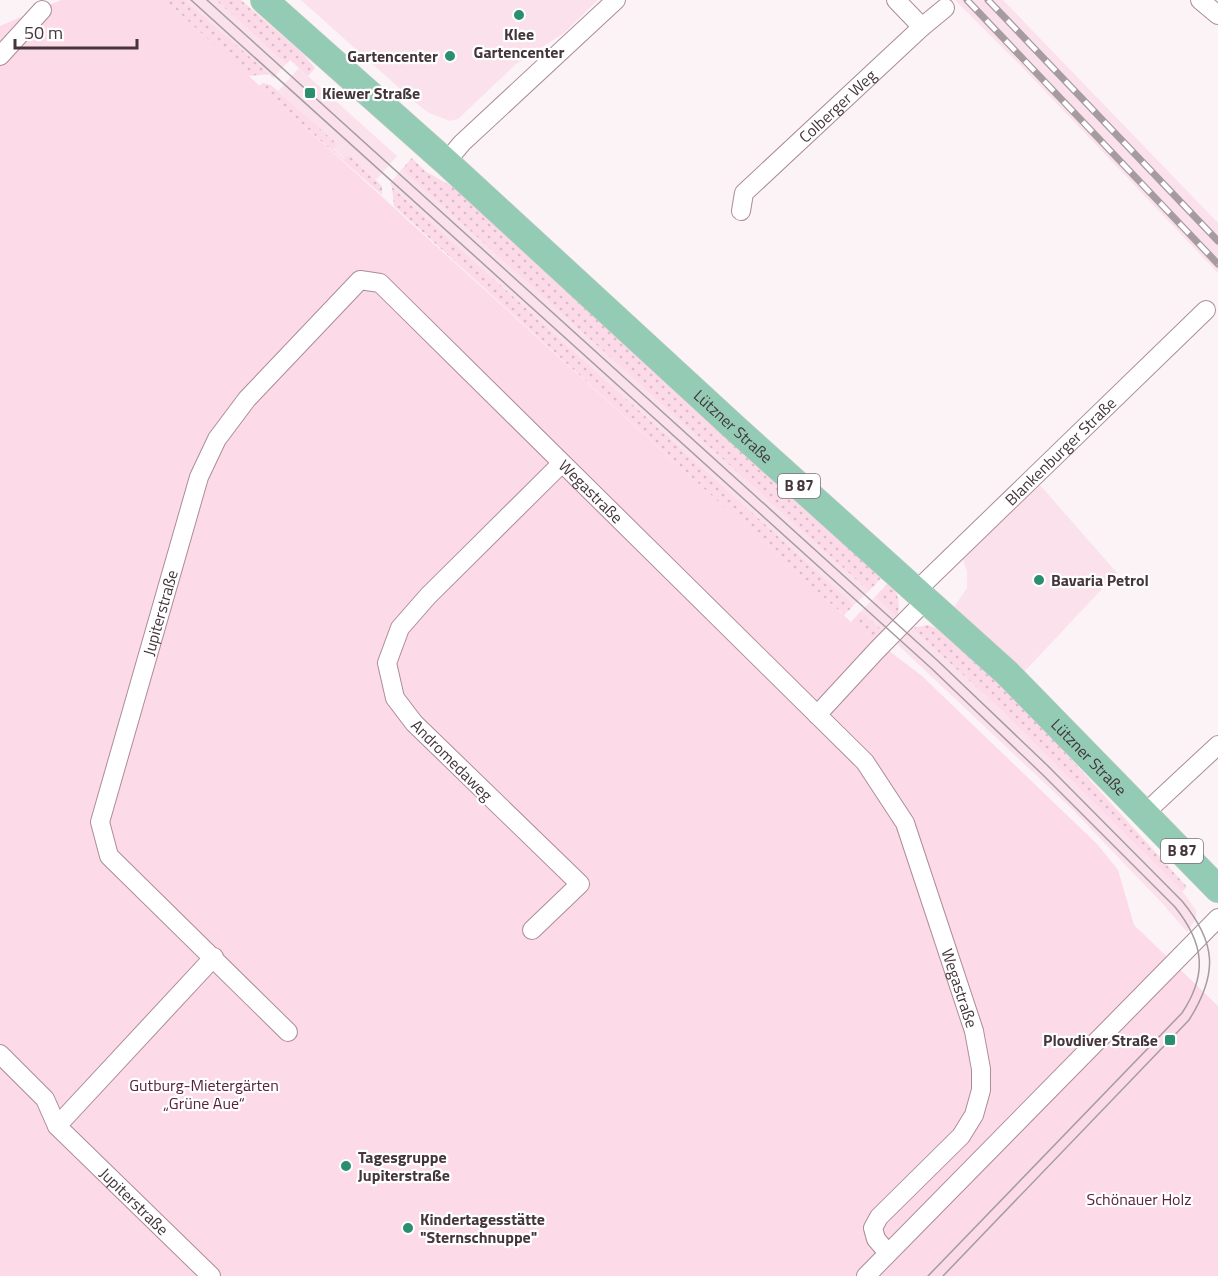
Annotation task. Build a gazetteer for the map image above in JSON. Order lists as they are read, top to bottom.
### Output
{
  "streets": {
    "main road": ["Lützner Straße", "B 87"],
    "street": [
      "Colberger Weg",
      "Blankenburger Straße",
      "Wegastraße",
      "Jupiterstraße",
      "Andromedaweg"
    ]
  },
  "crossings": [
    ["Lützner Straße", "Blankenburger Straße"],
    ["Wegastraße", "Jupiterstraße"],
    ["Wegastraße", "Andromedaweg"]
  ],
  "parks": ["Gutburg-Mietergärten „Grüne Aue“", "Schönauer Holz"],
  "places": {
    "other": [
      "Klee Gartencenter",
      "Gartencenter",
      "Bavaria Petrol",
      "Tagesgruppe Jupiterstraße",
      "Kindertagesstätte \"Sternschnuppe\""
    ],
    "transit": ["Kiewer Straße", "Plovdiver Straße"]
  },
  "scale_bar": "50 m"
}
